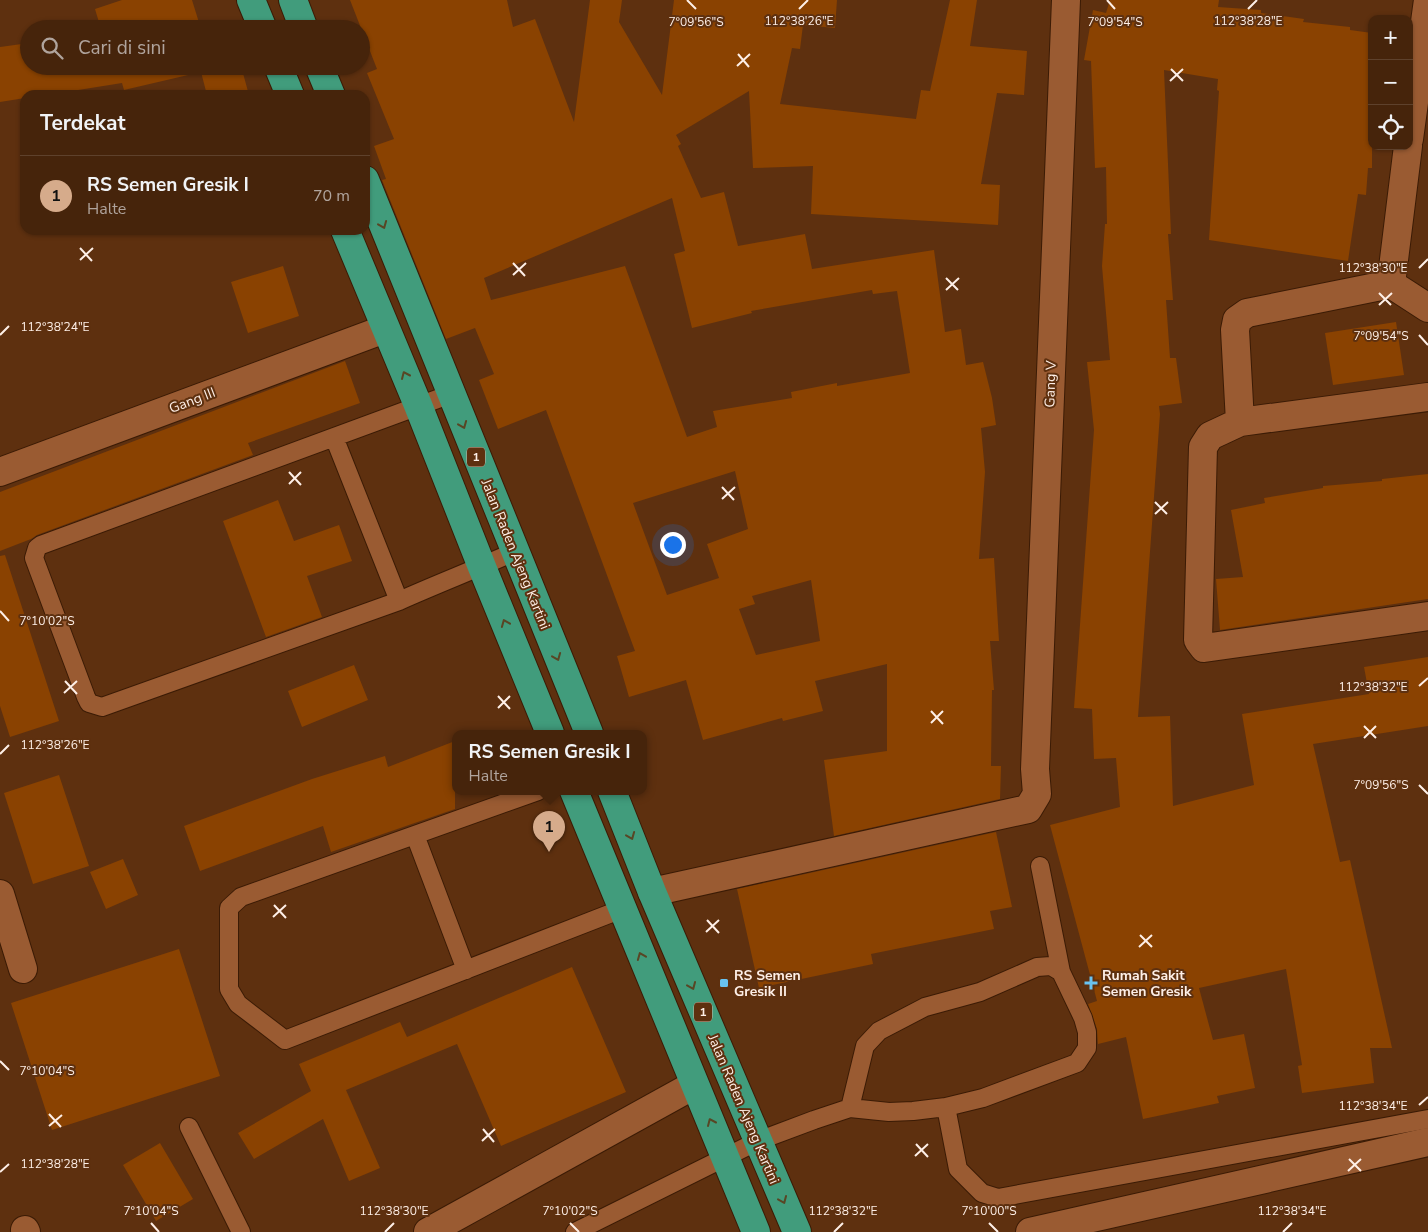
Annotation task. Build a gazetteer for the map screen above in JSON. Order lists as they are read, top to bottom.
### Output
{
  "streets": {
    "highway": ["1", "Jalan Raden Ajeng Kartini"],
    "street": ["Gang V", "Gang III"]
  },
  "crossings": [
    ["Gang V", "Jalan Raden Ajeng Kartini"]
  ],
  "places": {
    "transit": ["RS Semen Gresik II"],
    "health": ["Rumah Sakit Semen Gresik"]
  },
  "page": {
    "map_buttons": ["+", "−"],
    "search": "Cari di sini",
    "heading": "Terdekat",
    "list": [
      {
        "mark": "1",
        "name": "RS Semen Gresik I",
        "note": "Halte",
        "value": "70 m"
      }
    ],
    "popup": ["RS Semen Gresik I", "Halte"],
    "pins": "1"
  },
  "coordinates": [
    "112°38'26\"E",
    "112°38'28\"E",
    "7°09'56\"S",
    "7°09'54\"S",
    "112°38'30\"E",
    "112°38'24\"E",
    "7°10'02\"S",
    "112°38'32\"E",
    "7°10'04\"S",
    "112°38'34\"E",
    "7°10'00\"S"
  ]
}
